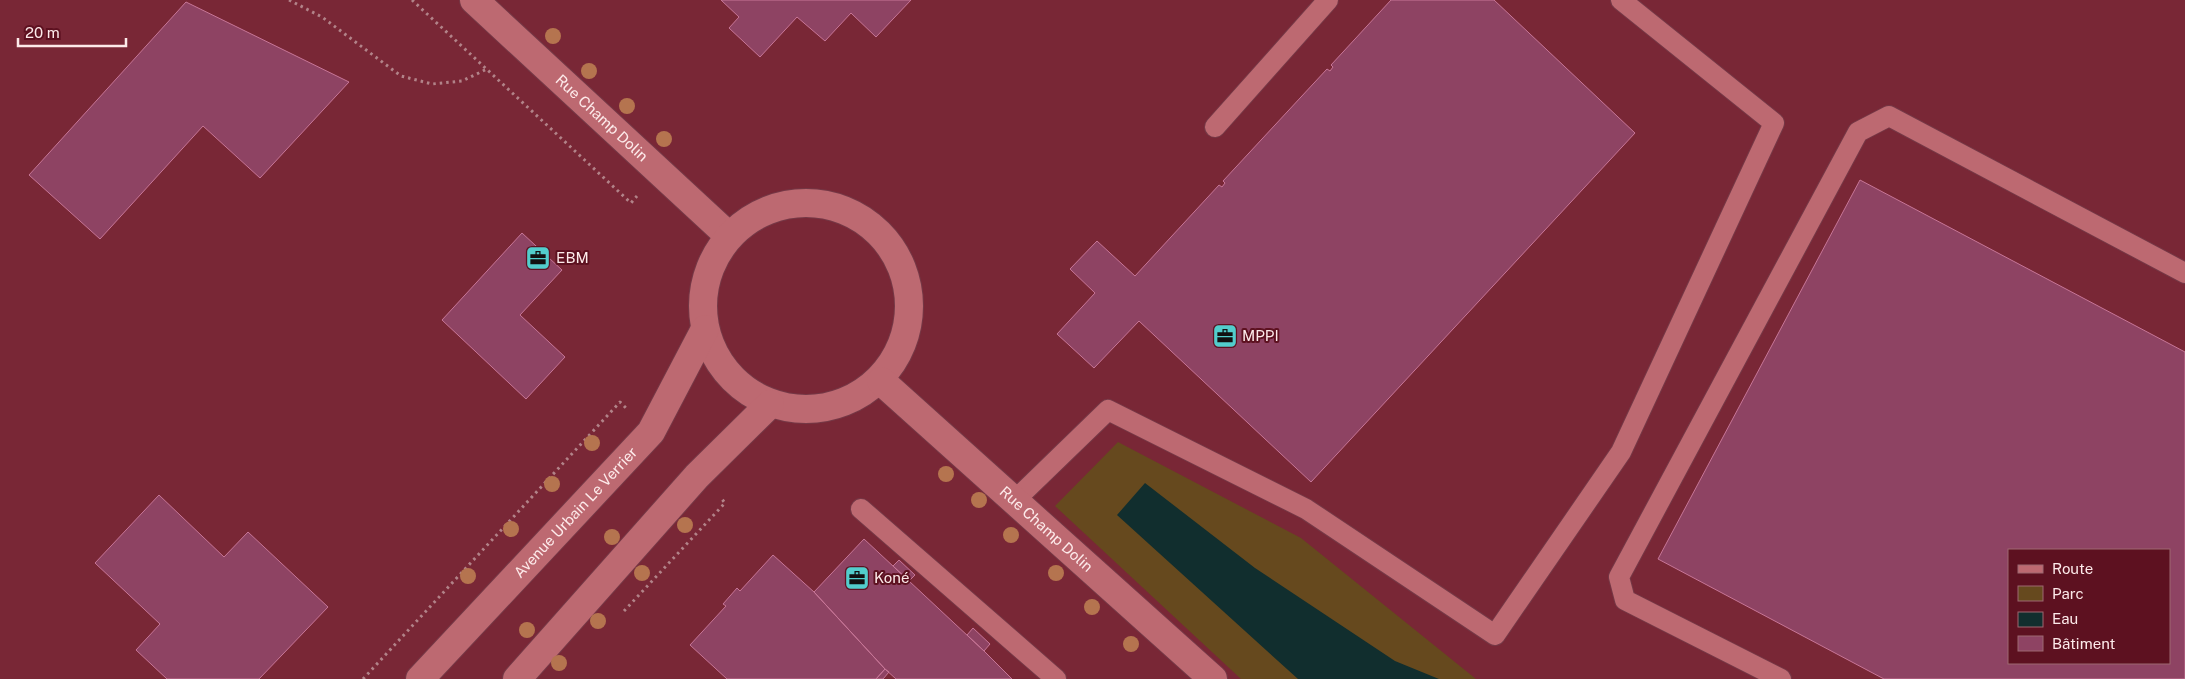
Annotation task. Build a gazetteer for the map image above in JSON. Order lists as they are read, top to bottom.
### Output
{
  "streets": {
    "street": ["Rue Champ Dolin", "Avenue Urbain Le Verrier"]
  },
  "places": {
    "office": ["EBM", "MPPI", "Koné"]
  },
  "legend": [
    "Route",
    "Parc",
    "Eau",
    "Bâtiment"
  ],
  "scale_bar": "20 m"
}
